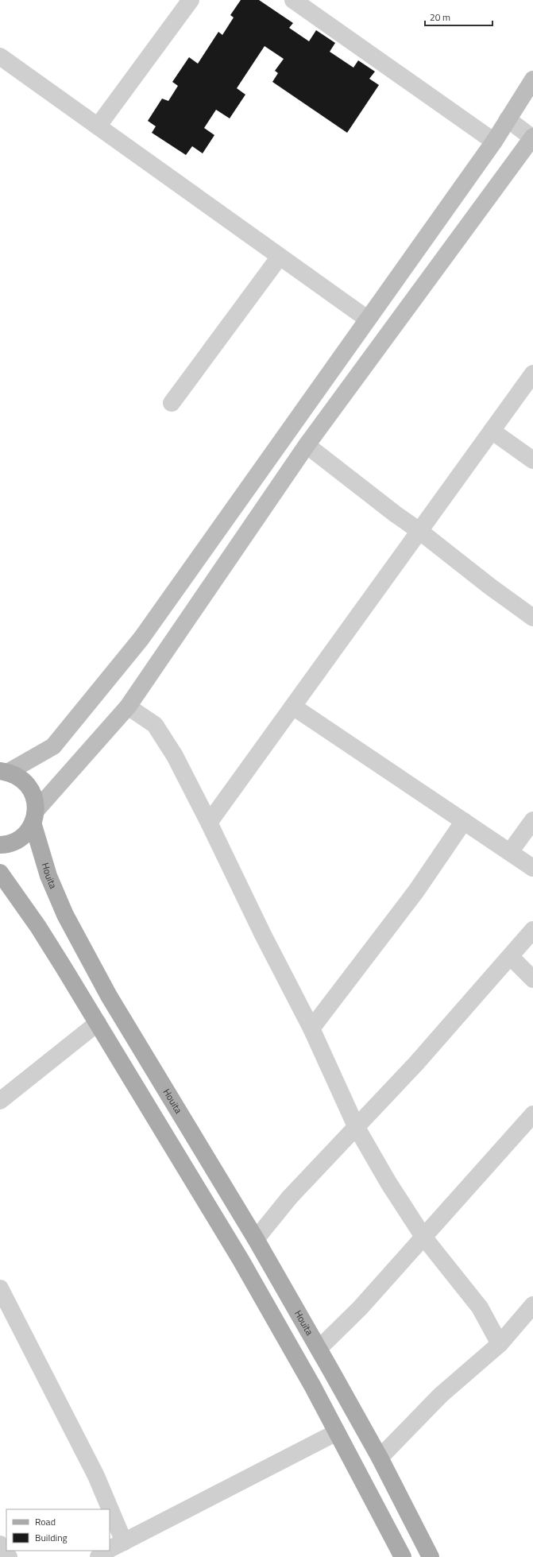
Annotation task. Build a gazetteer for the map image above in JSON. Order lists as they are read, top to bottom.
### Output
{
  "streets": {
    "main road": ["Houita"]
  },
  "legend": ["Road", "Building"],
  "scale_bar": "20 m"
}
